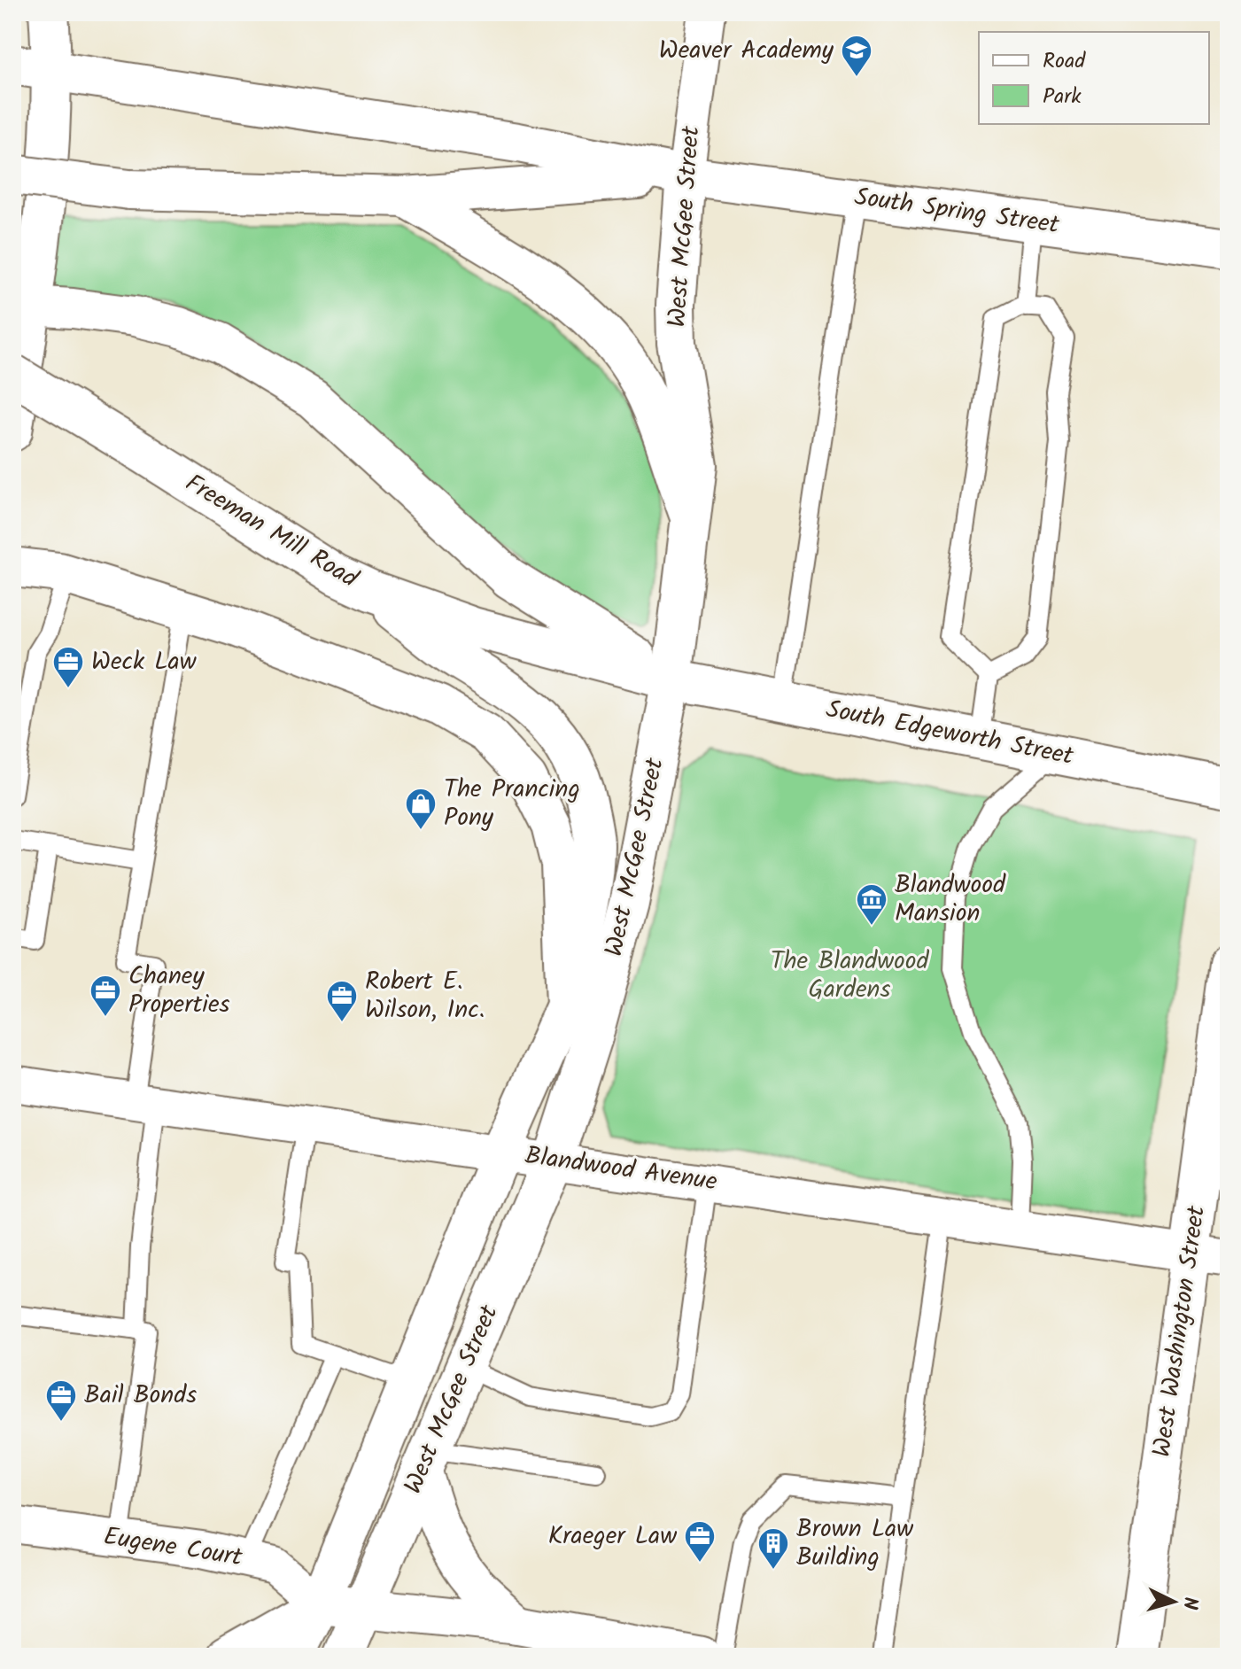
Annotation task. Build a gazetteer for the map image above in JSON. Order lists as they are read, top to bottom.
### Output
{
  "streets": {
    "main road": [
      "South Spring Street",
      "West McGee Street",
      "Freeman Mill Road",
      "South Edgeworth Street",
      "West Washington Street"
    ],
    "street": ["Blandwood Avenue", "Eugene Court"]
  },
  "crossings": [
    ["South Spring Street", "West McGee Street"],
    ["West McGee Street", "Freeman Mill Road"],
    ["West McGee Street", "South Edgeworth Street"],
    ["West McGee Street", "Blandwood Avenue"],
    ["West McGee Street", "Eugene Court"],
    ["Freeman Mill Road", "South Edgeworth Street"],
    ["Blandwood Avenue", "West Washington Street"]
  ],
  "parks": ["The Blandwood Gardens"],
  "places": {
    "school or university": ["Weaver Academy"],
    "office": [
      "Weck Law",
      "Chaney Properties",
      "Robert E. Wilson, Inc.",
      "Bail Bonds",
      "Kraeger Law"
    ],
    "shop": ["The Prancing Pony"],
    "museum": ["Blandwood Mansion"],
    "building": ["Brown Law Building"]
  },
  "legend": ["Road", "Park"],
  "north": "right"
}
